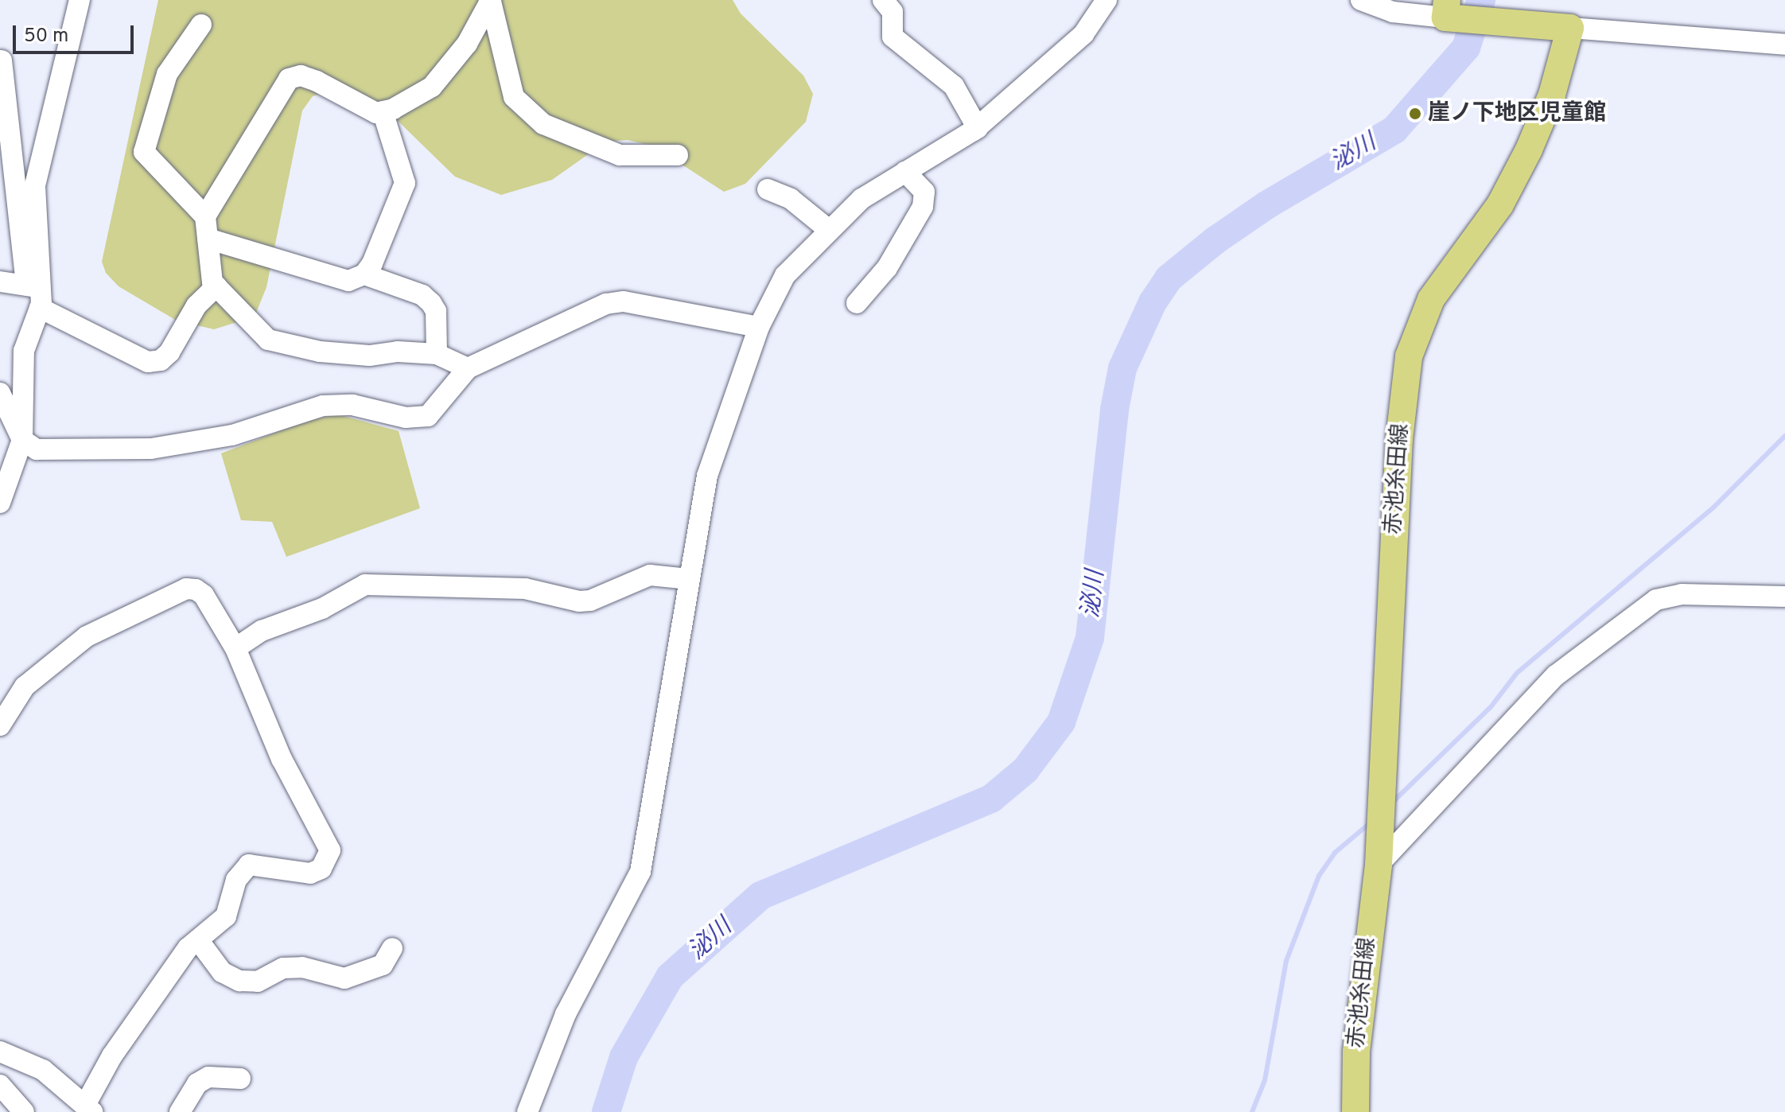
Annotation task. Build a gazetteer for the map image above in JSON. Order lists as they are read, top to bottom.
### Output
{
  "streets": {
    "main road": ["赤池糸田線"]
  },
  "water": ["泌川"],
  "places": ["崖ノ下地区児童館"],
  "scale_bar": "50 m"
}
